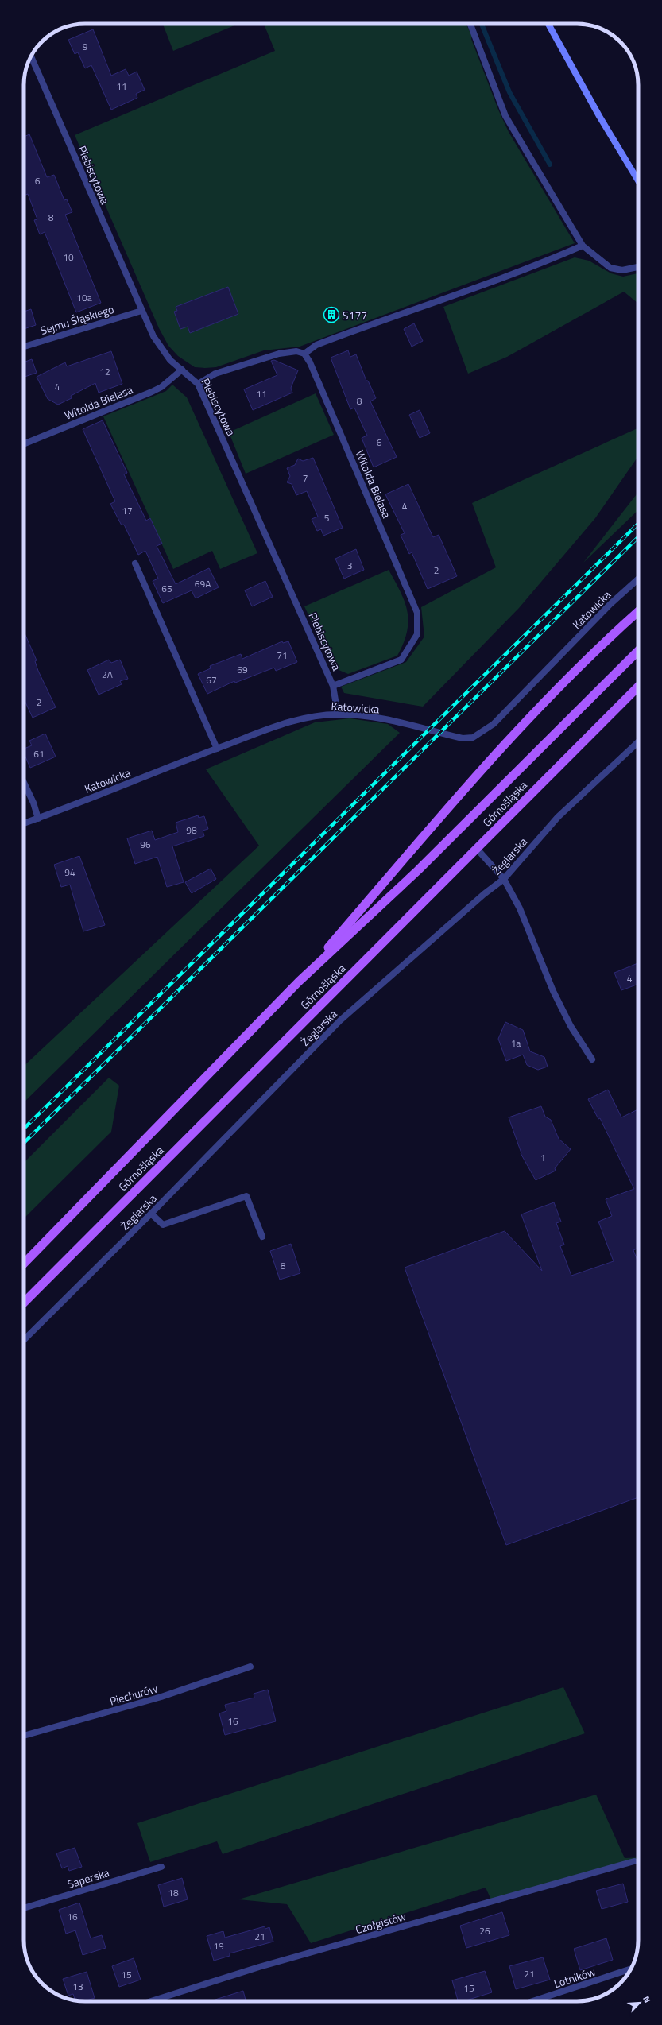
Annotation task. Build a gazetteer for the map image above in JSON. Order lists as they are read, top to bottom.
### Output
{
  "streets": {
    "main road": ["Górnośląska"],
    "street": [
      "Plebiscytowa",
      "Sejmu Śląskiego",
      "Witolda Bielasa",
      "Katowicka",
      "Żeglarska",
      "Piechurów",
      "Saperska",
      "Czołgistów",
      "Lotników"
    ]
  },
  "crossings": [
    ["Plebiscytowa", "Sejmu Śląskiego"],
    ["Plebiscytowa", "Witolda Bielasa"],
    ["Plebiscytowa", "Katowicka"]
  ],
  "places": {
    "building": ["S177"]
  },
  "house_numbers": [
    "9",
    "11",
    "6",
    "8",
    "10",
    "10a",
    "12",
    "4",
    "11",
    "8",
    "6",
    "7",
    "4",
    "17",
    "5",
    "3",
    "2",
    "69A",
    "65",
    "71",
    "69",
    "2A",
    "67",
    "2",
    "61",
    "98",
    "96",
    "94",
    "4",
    "1a",
    "1",
    "8",
    "16",
    "18",
    "16",
    "26",
    "21",
    "19",
    "21",
    "15",
    "13",
    "15"
  ],
  "north": "top right"
}
